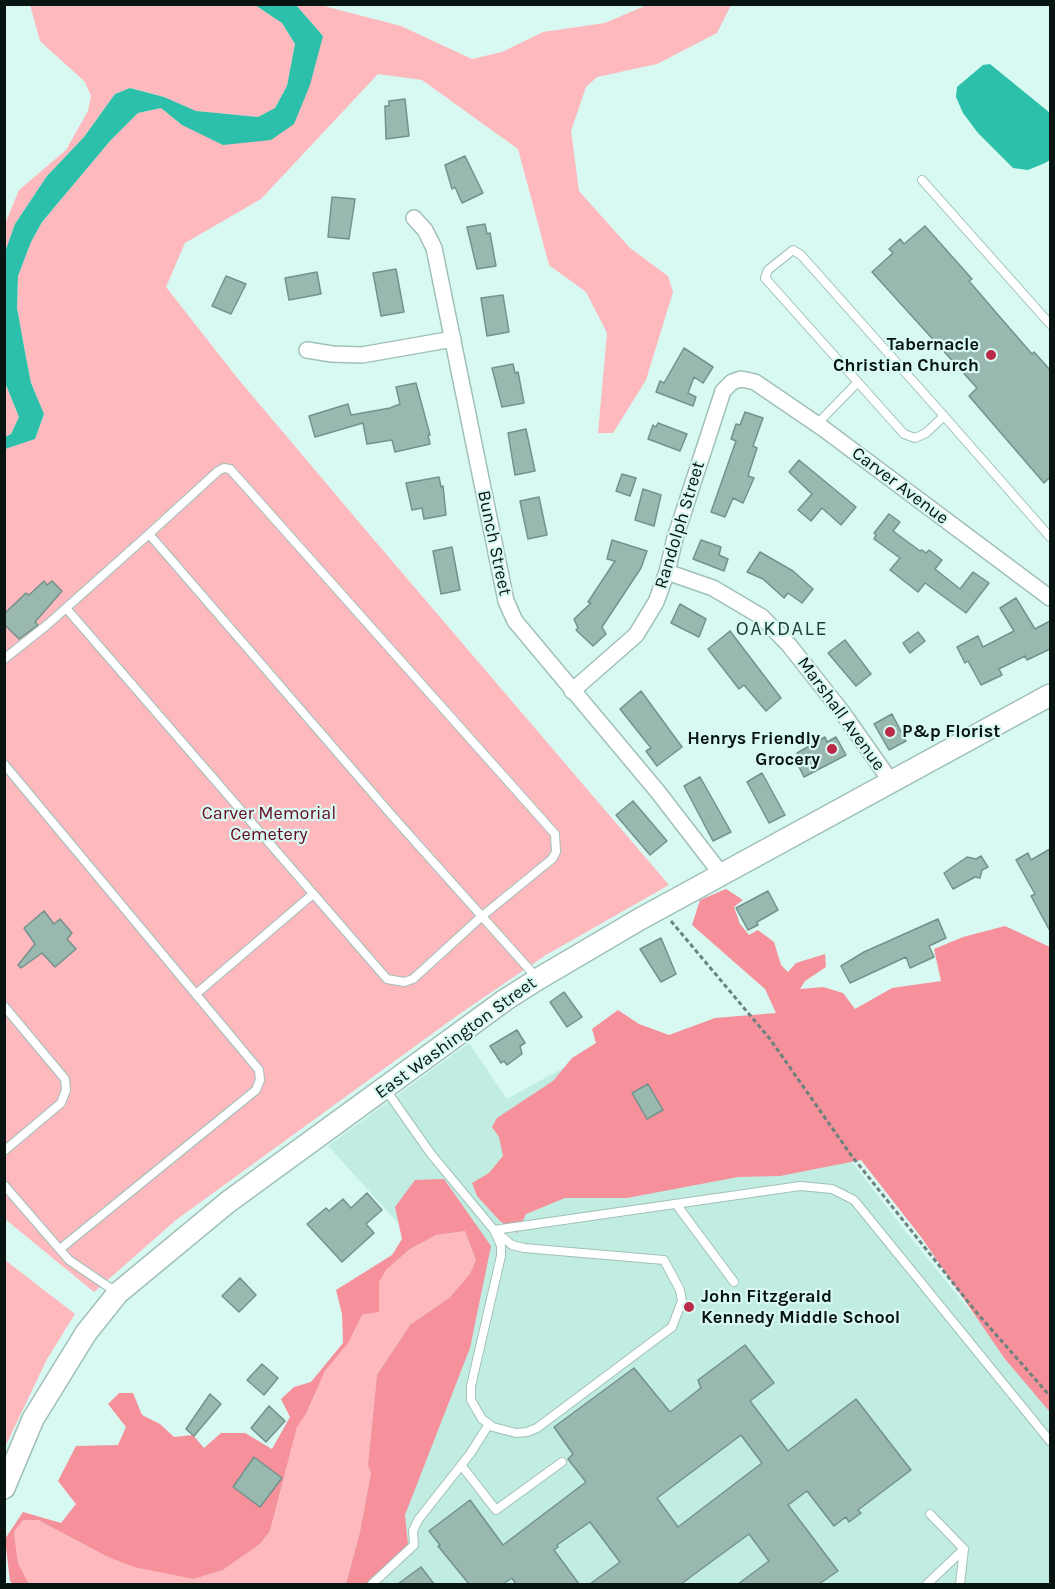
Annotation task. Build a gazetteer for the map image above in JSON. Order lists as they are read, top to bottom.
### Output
{
  "streets": {
    "main road": ["East Washington Street"],
    "street": [
      "Carver Avenue",
      "Randolph Street",
      "Bunch Street",
      "Marshall Avenue"
    ]
  },
  "crossings": [
    ["Carver Avenue", "Randolph Street"],
    ["Randolph Street", "Bunch Street"],
    ["Randolph Street", "Marshall Avenue"],
    ["Bunch Street", "East Washington Street"],
    ["Marshall Avenue", "East Washington Street"]
  ],
  "districts": ["OAKDALE"],
  "parks": ["Carver Memorial Cemetery"],
  "places": [
    "Tabernacle Christian Church",
    "P&p Florist",
    "Henrys Friendly Grocery",
    "John Fitzgerald Kennedy Middle School"
  ]
}
